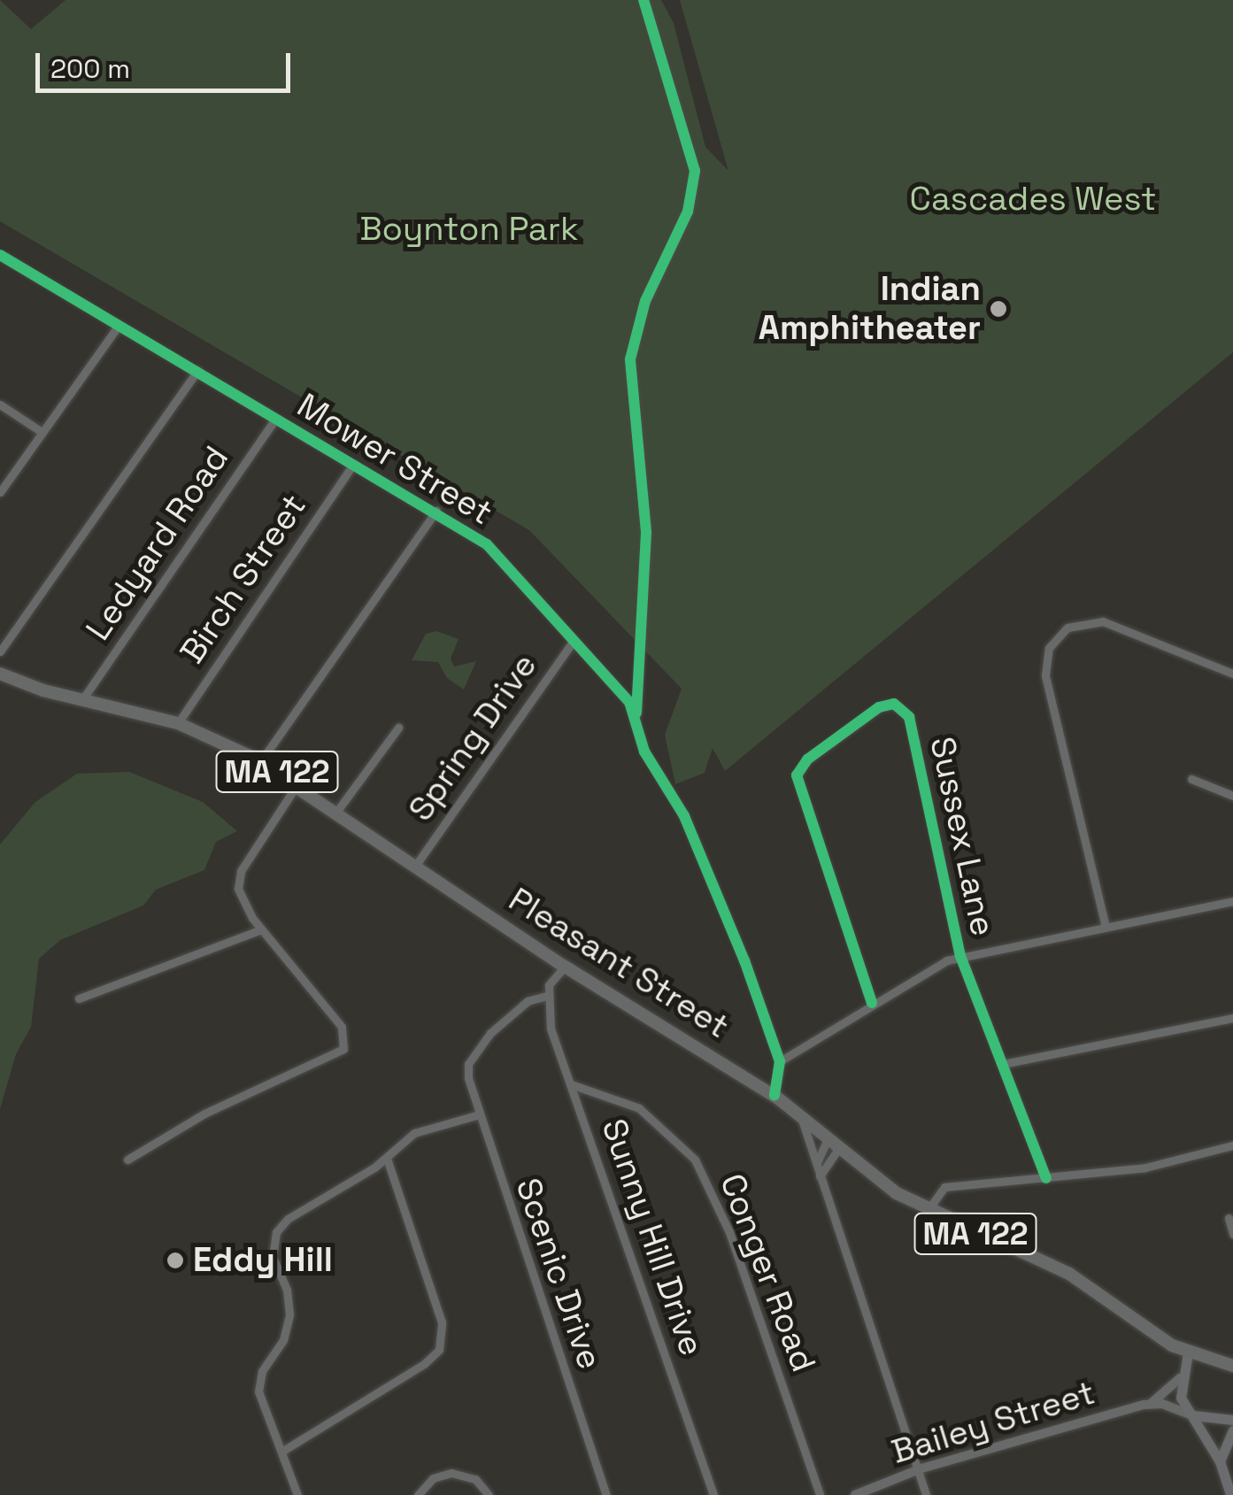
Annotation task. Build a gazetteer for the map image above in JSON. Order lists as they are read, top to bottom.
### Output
{
  "streets": {
    "main road": ["MA 122", "Pleasant Street"],
    "street": [
      "Mower Street",
      "Ledyard Road",
      "Birch Street",
      "Spring Drive",
      "Sussex Lane",
      "Sunny Hill Drive",
      "Conger Road",
      "Scenic Drive",
      "Bailey Street"
    ]
  },
  "crossings": [
    ["Mower Street", "Ledyard Road"],
    ["Mower Street", "Birch Street"],
    ["Mower Street", "Spring Drive"],
    ["Mower Street", "Pleasant Street"],
    ["Ledyard Road", "Pleasant Street"],
    ["Birch Street", "Pleasant Street"],
    ["Spring Drive", "Pleasant Street"],
    ["Sunny Hill Drive", "Conger Road"],
    ["Sunny Hill Drive", "Scenic Drive"]
  ],
  "parks": ["Cascades West", "Boynton Park"],
  "places": ["Indian Amphitheater", "Eddy Hill"],
  "scale_bar": "200 m"
}
